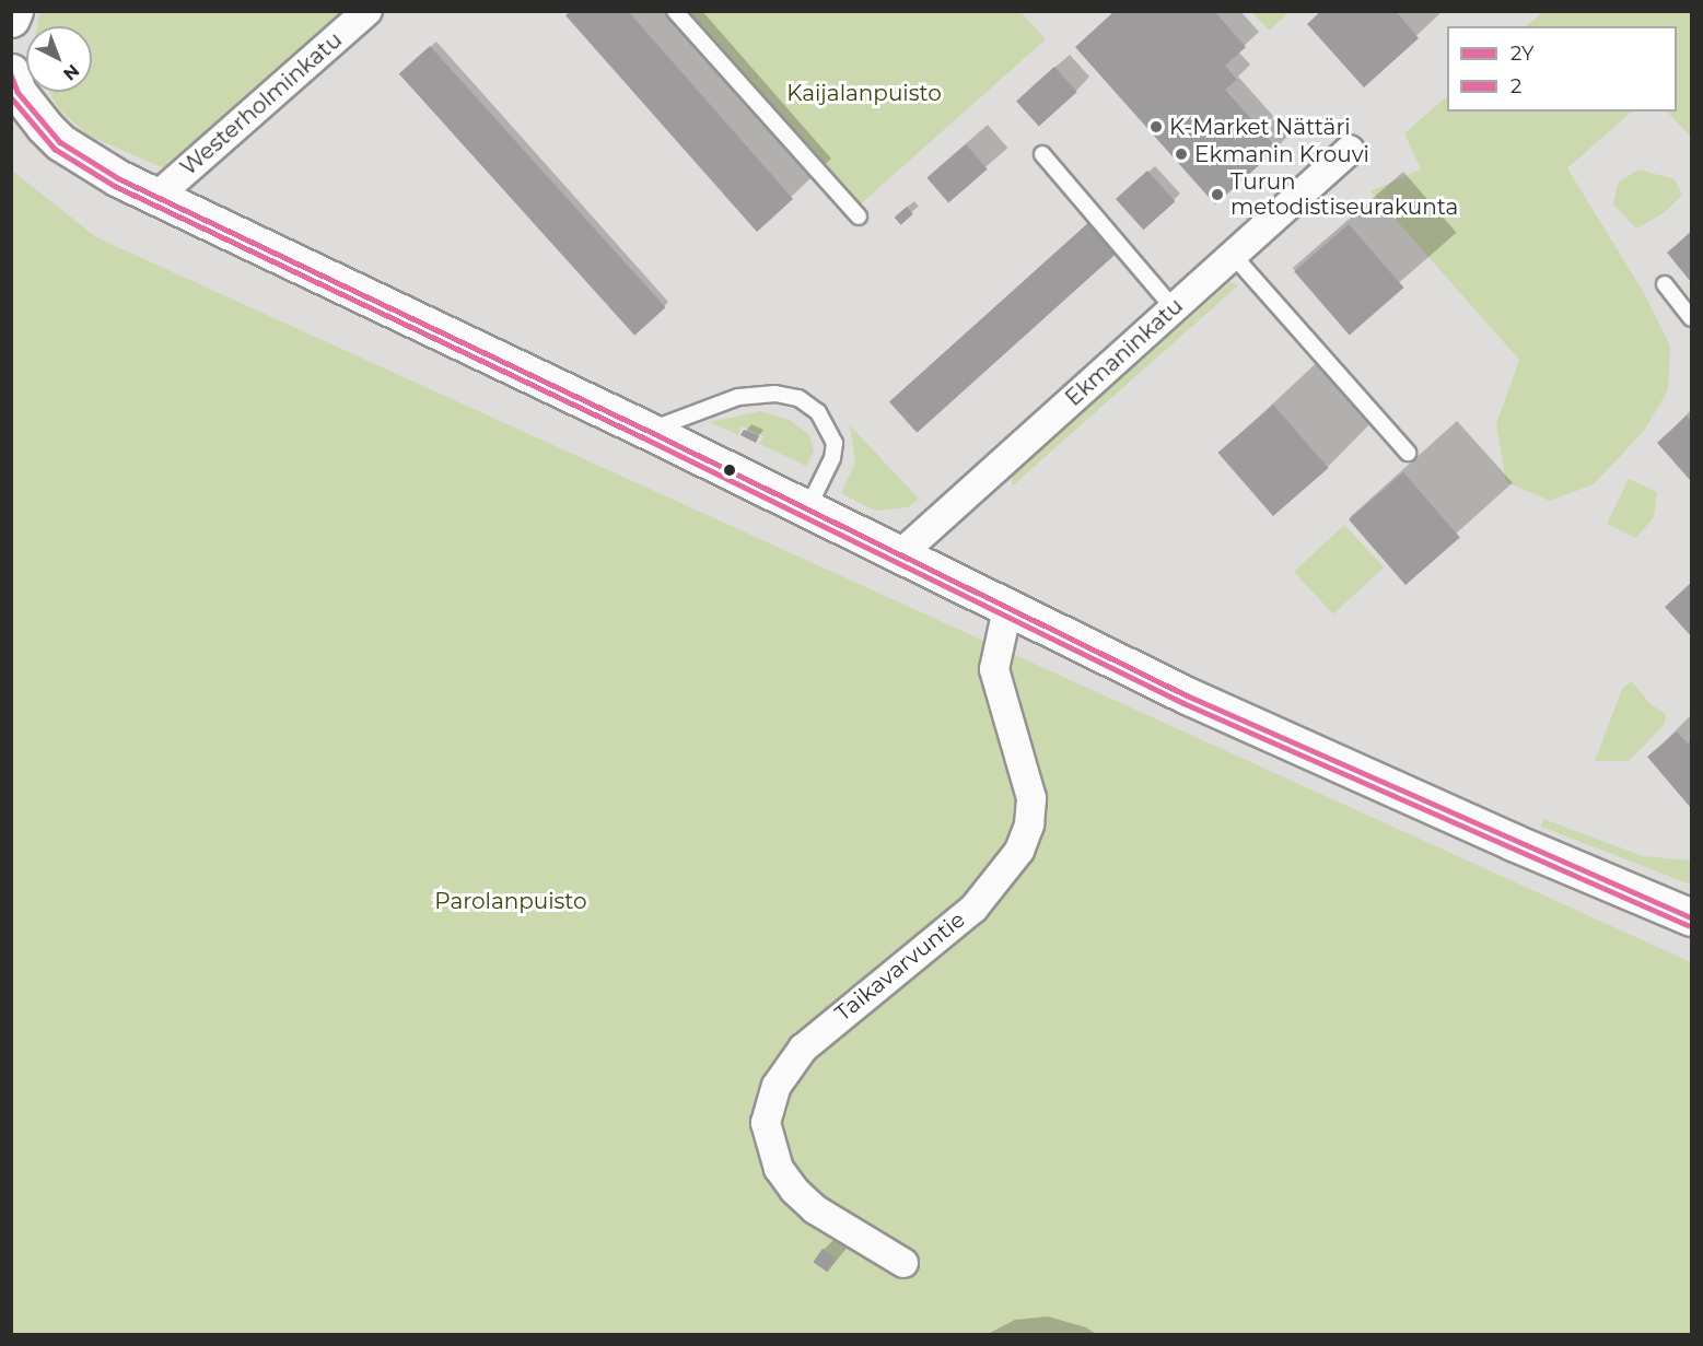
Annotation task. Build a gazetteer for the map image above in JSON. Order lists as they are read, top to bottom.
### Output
{
  "streets": {
    "street": ["Westerholminkatu", "Ekmaninkatu", "Taikavarvuntie"]
  },
  "parks": ["Kaijalanpuisto", "Parolanpuisto"],
  "places": ["K-Market Nättäri", "Ekmanin Krouvi", "Turun metodistiseurakunta"],
  "lines": ["transit line 2Y", "transit line 2"],
  "legend": ["2Y", "2"],
  "north": "bottom right"
}
